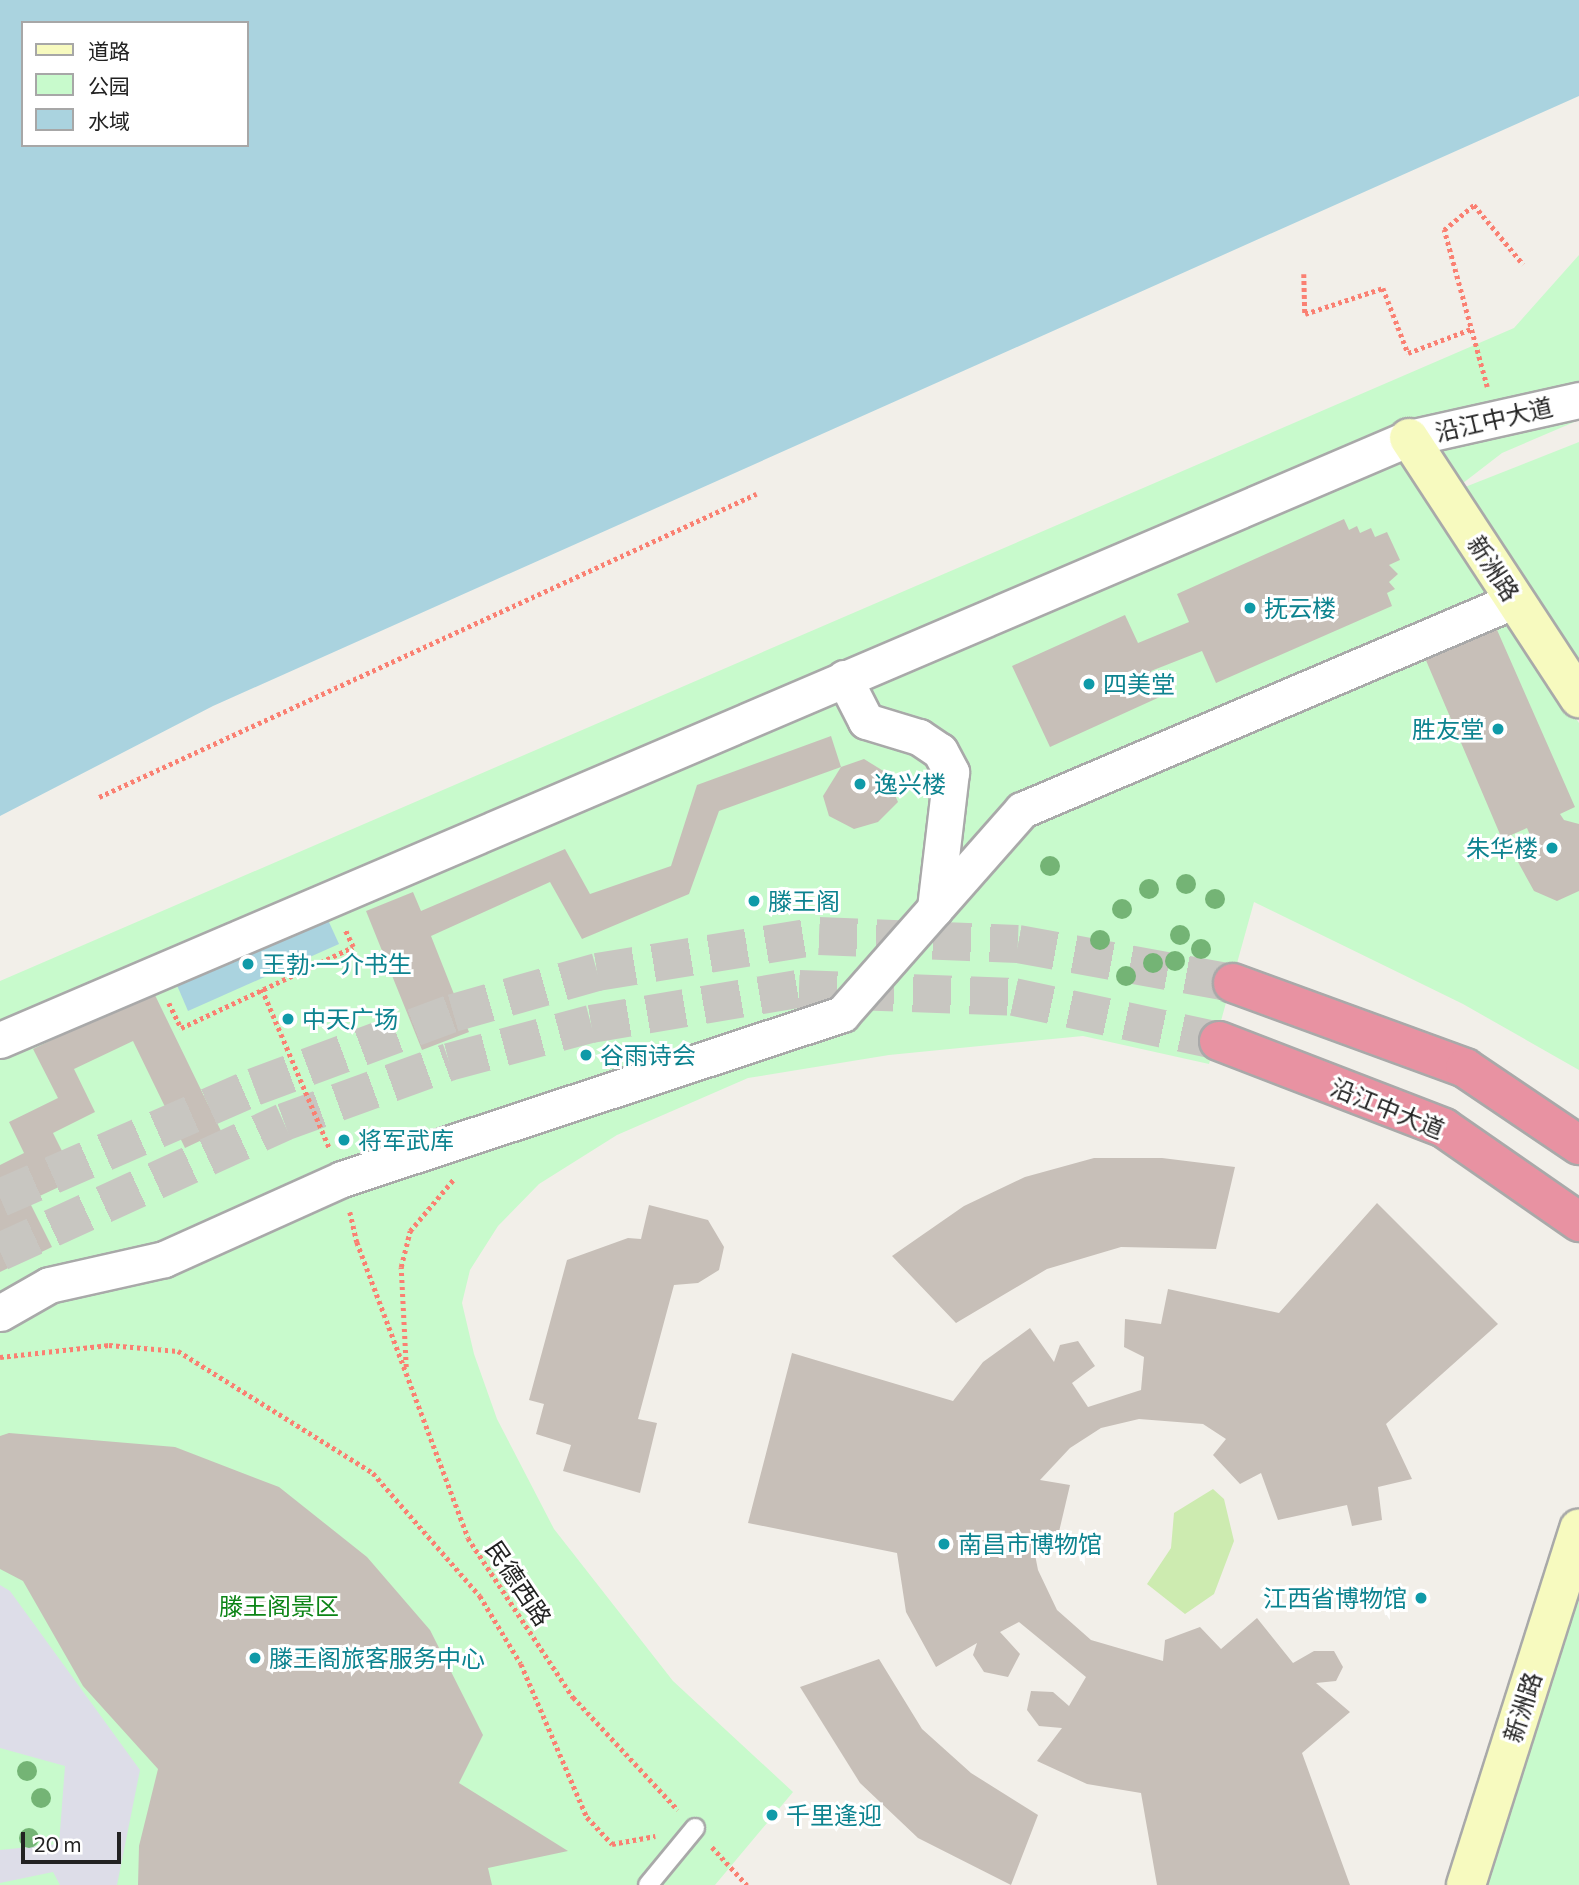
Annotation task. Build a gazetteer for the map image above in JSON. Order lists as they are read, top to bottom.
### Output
{
  "streets": {
    "highway": ["沿江中大道"],
    "main road": ["新洲路"],
    "path": ["民德西路"]
  },
  "crossings": [
    ["沿江中大道", "新洲路"]
  ],
  "parks": ["滕王阁景区"],
  "places": [
    "抚云楼",
    "四美堂",
    "胜友堂",
    "逸兴楼",
    "朱华楼",
    "滕王阁",
    "王勃·一介书生",
    "中天广场",
    "谷雨诗会",
    "将军武库",
    "南昌市博物馆",
    "江西省博物馆",
    "滕王阁旅客服务中心",
    "千里逢迎"
  ],
  "legend": ["道路", "公园", "水域"],
  "scale_bar": "20 m"
}
